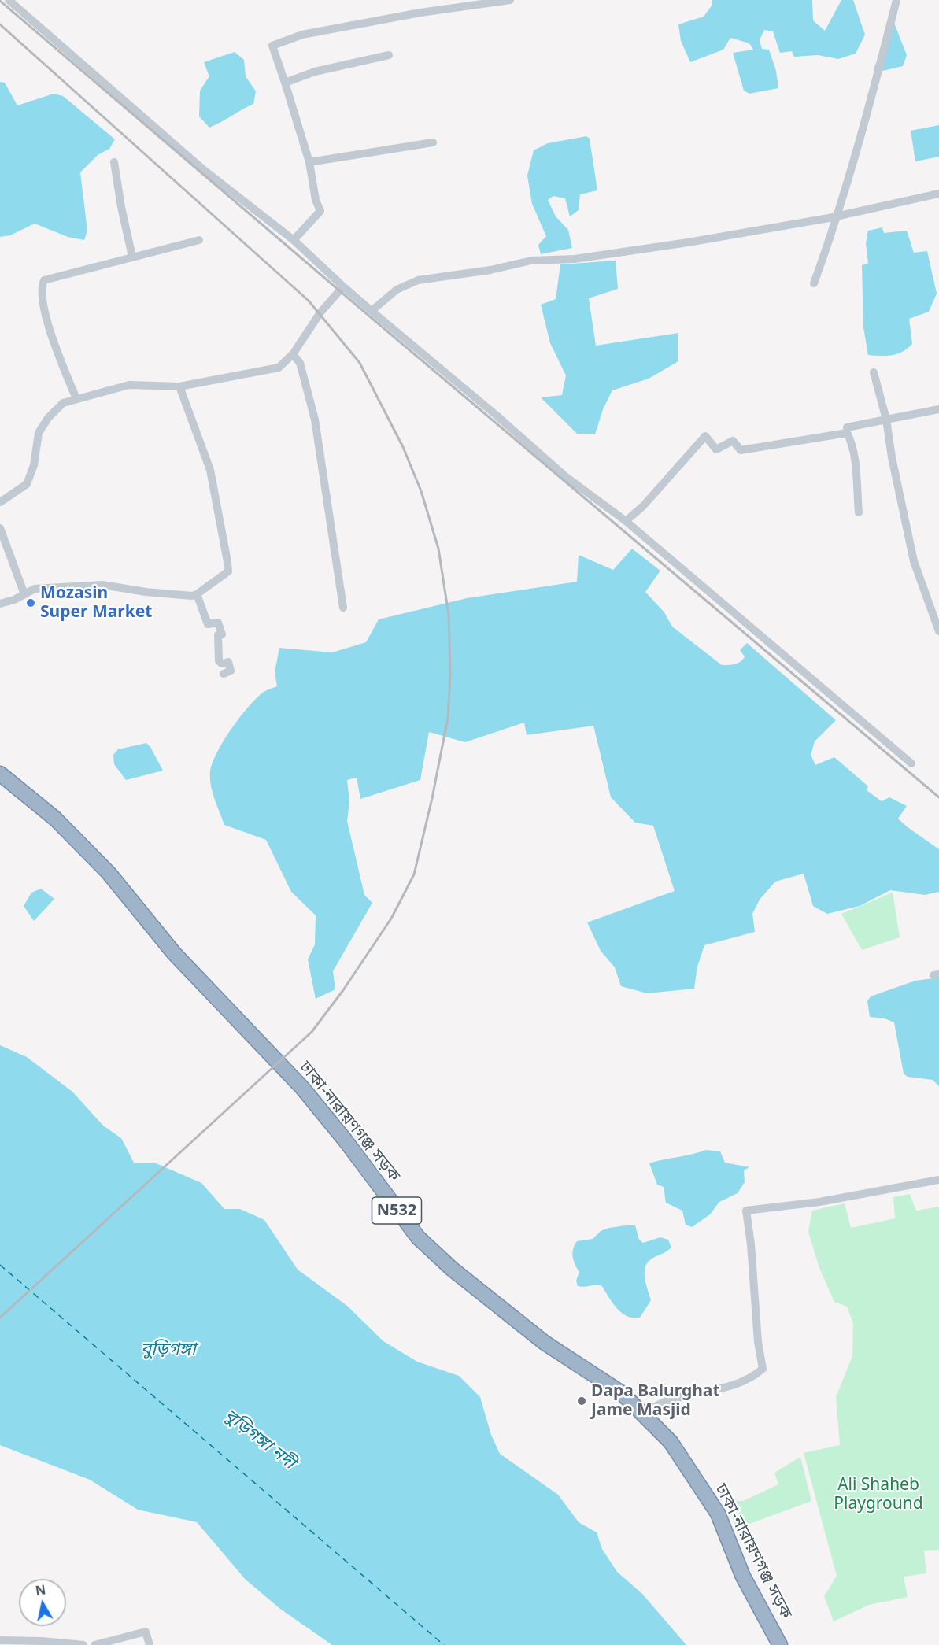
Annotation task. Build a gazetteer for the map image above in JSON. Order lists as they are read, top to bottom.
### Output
{
  "streets": {
    "highway": ["ঢাকা-নারায়ণগঞ্জ সড়ক", "N532"]
  },
  "water": ["বুড়িগঙ্গা", "বুড়িগঙ্গা নদী"],
  "parks": ["Ali Shaheb Playground"],
  "places": ["Mozasin Super Market", "Dapa Balurghat Jame Masjid"],
  "north": "top"
}
